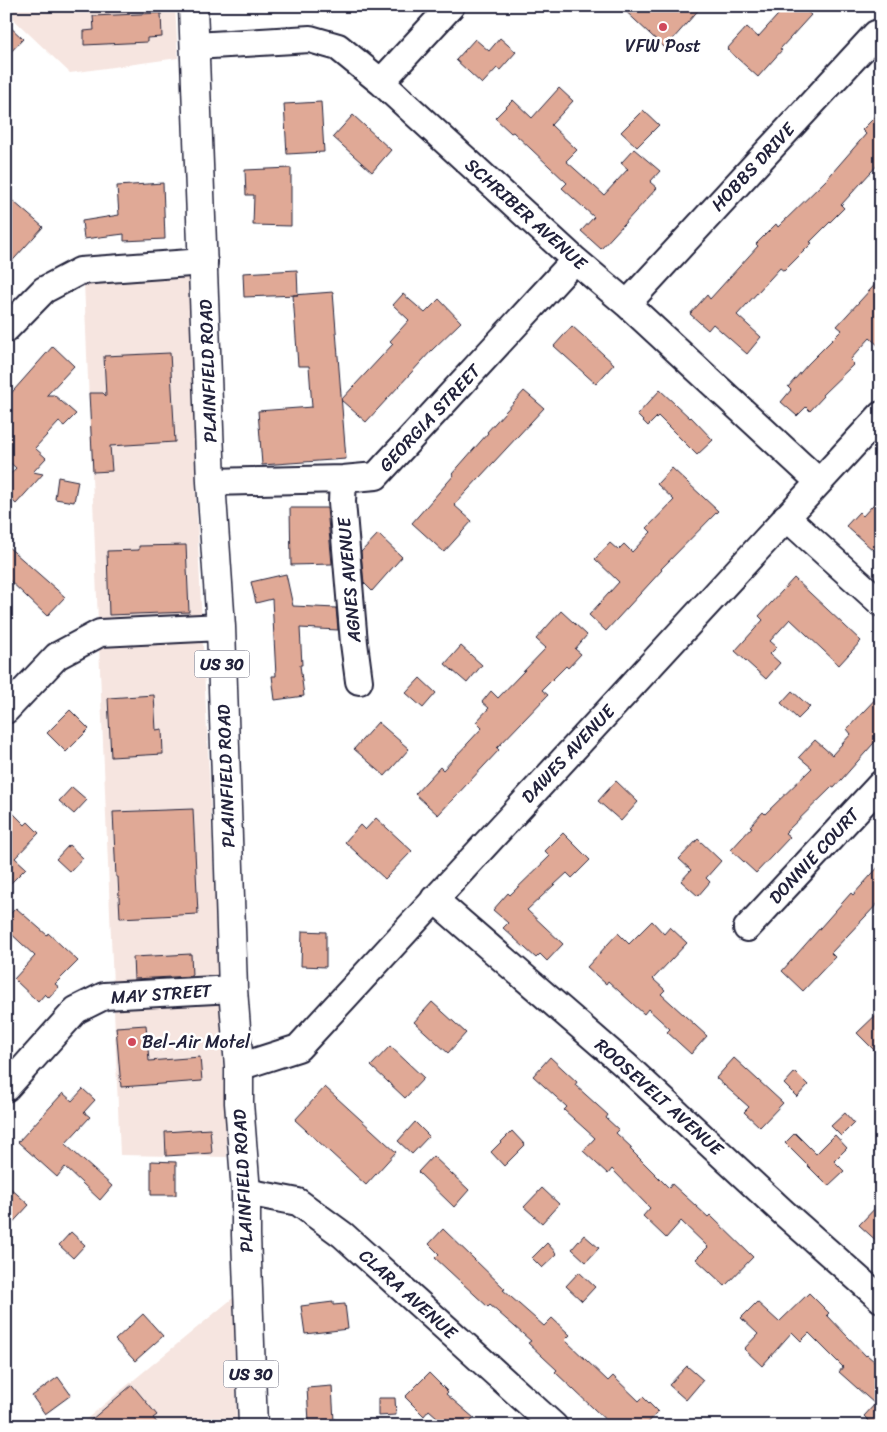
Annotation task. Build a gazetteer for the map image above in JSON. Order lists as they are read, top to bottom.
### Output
{
  "streets": {
    "main road": ["PLAINFIELD ROAD", "US 30"],
    "street": [
      "HOBBS DRIVE",
      "SCHRIBER AVENUE",
      "GEORGIA STREET",
      "AGNES AVENUE",
      "DAWES AVENUE",
      "DONNIE COURT",
      "MAY STREET",
      "ROOSEVELT AVENUE",
      "CLARA AVENUE"
    ]
  },
  "crossings": [
    ["HOBBS DRIVE", "SCHRIBER AVENUE"],
    ["SCHRIBER AVENUE", "PLAINFIELD ROAD"],
    ["SCHRIBER AVENUE", "GEORGIA STREET"],
    ["SCHRIBER AVENUE", "DAWES AVENUE"],
    ["PLAINFIELD ROAD", "GEORGIA STREET"],
    ["PLAINFIELD ROAD", "DAWES AVENUE"],
    ["PLAINFIELD ROAD", "MAY STREET"],
    ["PLAINFIELD ROAD", "CLARA AVENUE"],
    ["GEORGIA STREET", "AGNES AVENUE"],
    ["DAWES AVENUE", "ROOSEVELT AVENUE"]
  ],
  "places": ["VFW Post", "Bel-Air Motel"]
}
